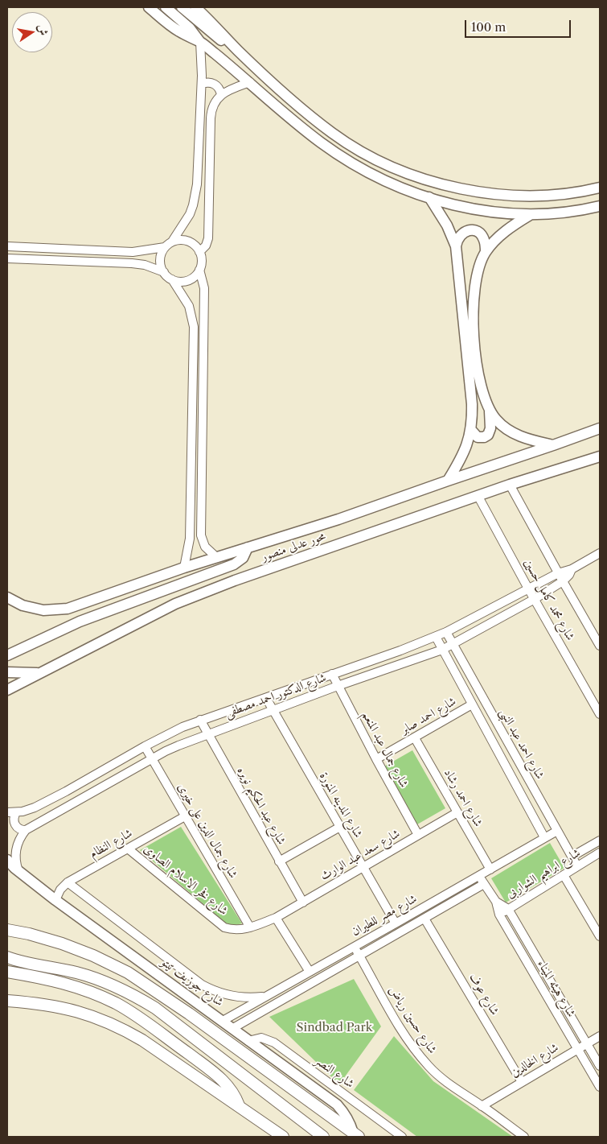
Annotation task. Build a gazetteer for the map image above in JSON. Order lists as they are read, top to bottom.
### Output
{
  "streets": {
    "highway": ["شارع جوزيف تيتو"],
    "main road": ["محور عدلى منصور"],
    "street": [
      "شارع محمد كامل حسين",
      "شارع الدكتور احمد مصطفى",
      "شارع احمد صابر",
      "شارع احمد عبد النبى",
      "شارع جمال عبد المنعم",
      "شارع احمد رشاد",
      "شارع المدينه المنورة",
      "شارع عبد الحكيم نويره",
      "شارع جمال الدين على خيرى",
      "شارع النظام",
      "شارع سعد عبد الوارث",
      "شارع ابراهيم الشواربى",
      "شارع فخر الاسلام الصاوى",
      "شارع مصر للطيران",
      "شارع هيئه الميناء",
      "شارع عوف",
      "شارع حسين رياض",
      "شارع الخالدين",
      "شارع النصر"
    ]
  },
  "crossings": [
    ["محور عدلى منصور", "شارع محمد كامل حسين"],
    ["شارع محمد كامل حسين", "شارع الدكتور احمد مصطفى"],
    ["شارع الدكتور احمد مصطفى", "شارع احمد عبد النبى"],
    ["شارع الدكتور احمد مصطفى", "شارع جمال عبد المنعم"],
    ["شارع الدكتور احمد مصطفى", "شارع المدينه المنورة"],
    ["شارع الدكتور احمد مصطفى", "شارع عبد الحكيم نويره"],
    ["شارع الدكتور احمد مصطفى", "شارع جمال الدين على خيرى"],
    ["شارع احمد صابر", "شارع احمد عبد النبى"],
    ["شارع احمد صابر", "شارع جمال عبد المنعم"],
    ["شارع احمد صابر", "شارع احمد رشاد"],
    ["شارع احمد عبد النبى", "شارع ابراهيم الشواربى"],
    ["شارع احمد عبد النبى", "شارع مصر للطيران"],
    ["شارع جمال عبد المنعم", "شارع سعد عبد الوارث"],
    ["شارع احمد رشاد", "شارع سعد عبد الوارث"],
    ["شارع احمد رشاد", "شارع مصر للطيران"],
    ["شارع المدينه المنورة", "شارع سعد عبد الوارث"],
    ["شارع المدينه المنورة", "شارع مصر للطيران"],
    ["شارع عبد الحكيم نويره", "شارع سعد عبد الوارث"],
    ["شارع جمال الدين على خيرى", "شارع النظام"],
    ["شارع جمال الدين على خيرى", "شارع فخر الاسلام الصاوى"],
    ["شارع النظام", "شارع فخر الاسلام الصاوى"],
    ["شارع النظام", "شارع جوزيف تيتو"],
    ["شارع سعد عبد الوارث", "شارع فخر الاسلام الصاوى"],
    ["شارع ابراهيم الشواربى", "شارع هيئه الميناء"],
    ["شارع مصر للطيران", "شارع جوزيف تيتو"],
    ["شارع مصر للطيران", "شارع هيئه الميناء"],
    ["شارع مصر للطيران", "شارع عوف"],
    ["شارع مصر للطيران", "شارع حسين رياض"],
    ["شارع جوزيف تيتو", "شارع النصر"],
    ["شارع هيئه الميناء", "شارع الخالدين"],
    ["شارع عوف", "شارع الخالدين"],
    ["شارع حسين رياض", "شارع الخالدين"]
  ],
  "parks": ["Sindbad Park"],
  "scale_bar": "100 m",
  "north": "right"
}
